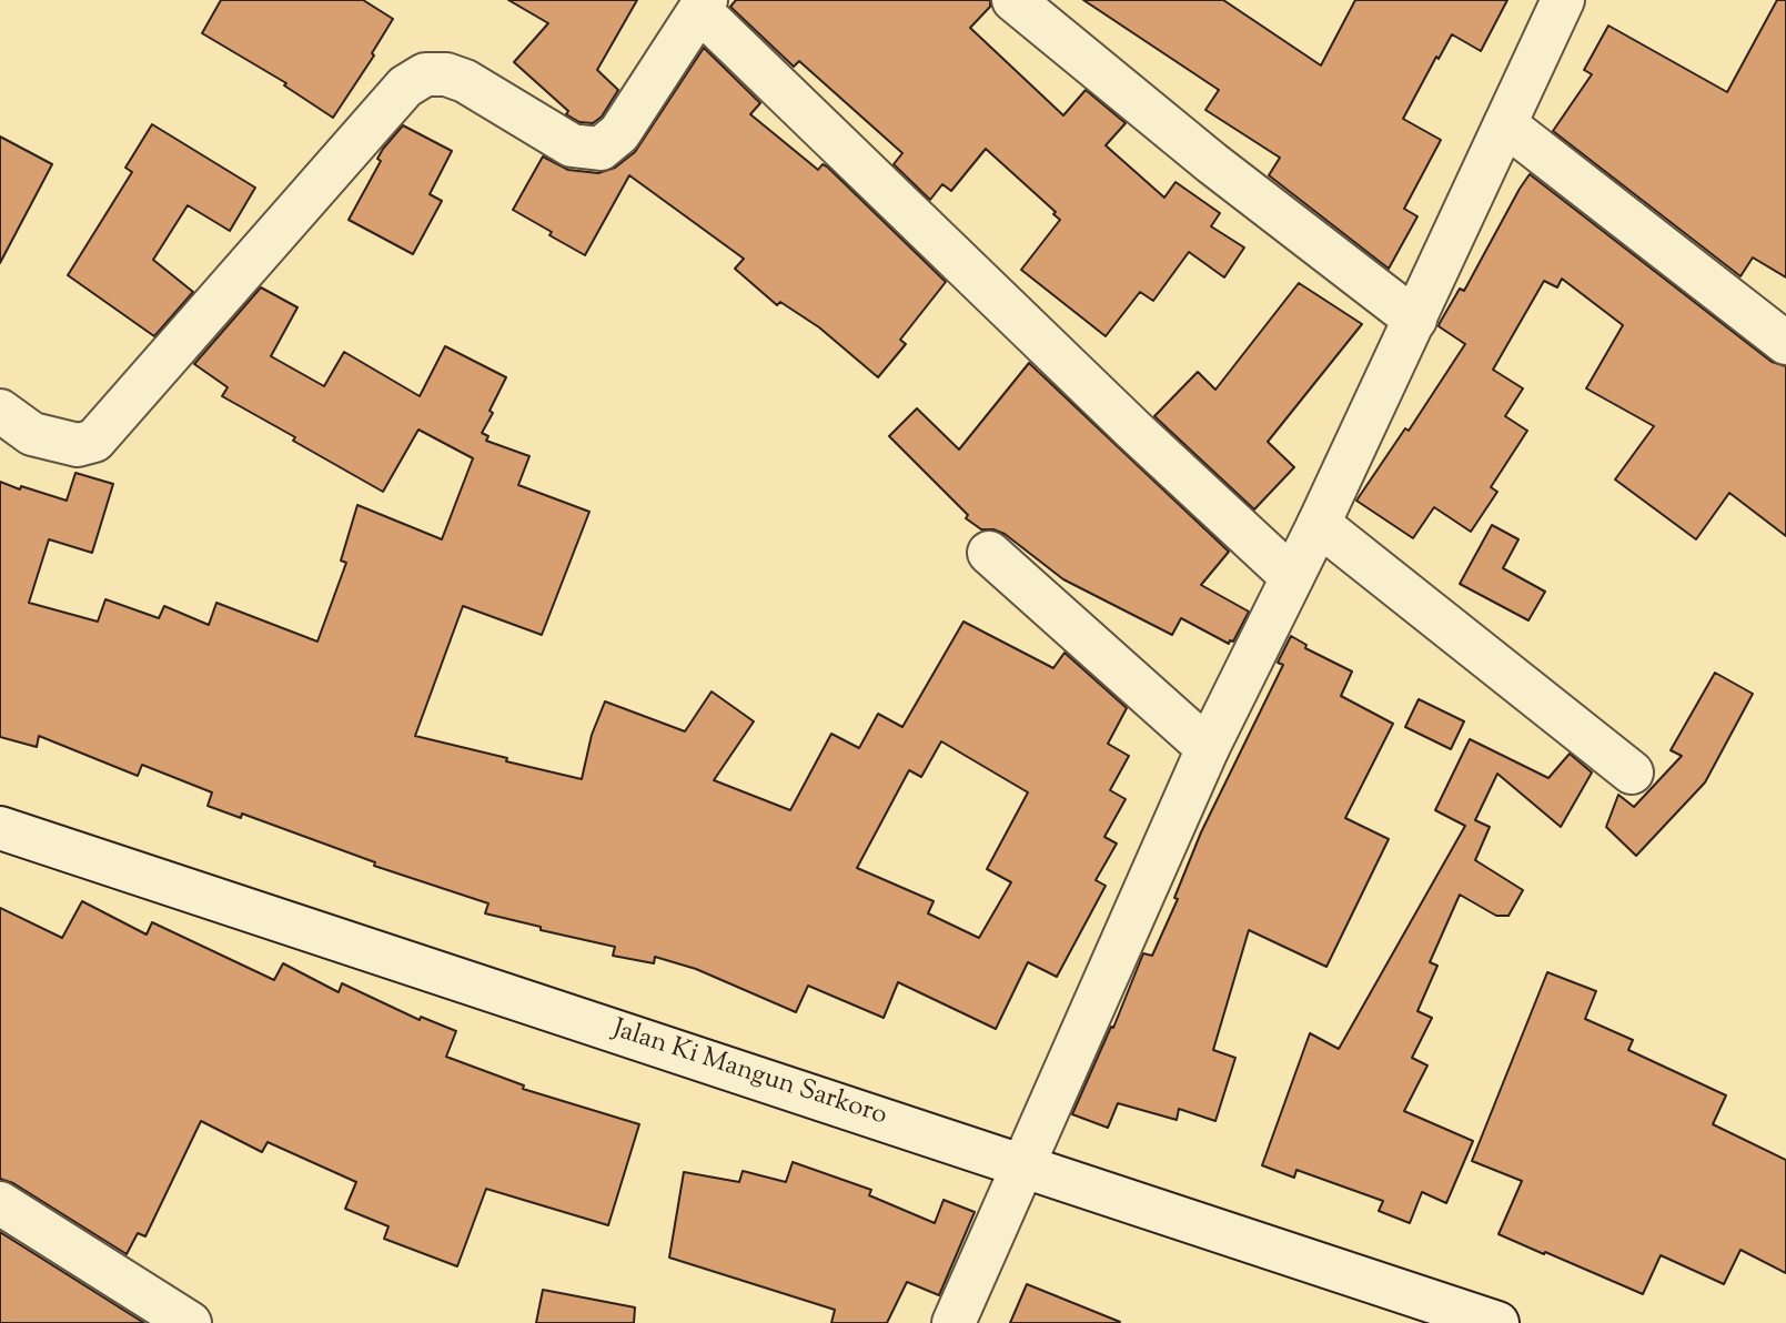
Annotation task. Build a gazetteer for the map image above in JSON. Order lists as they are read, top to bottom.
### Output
{
  "streets": {
    "street": ["Jalan Ki Mangun Sarkoro"]
  }
}
